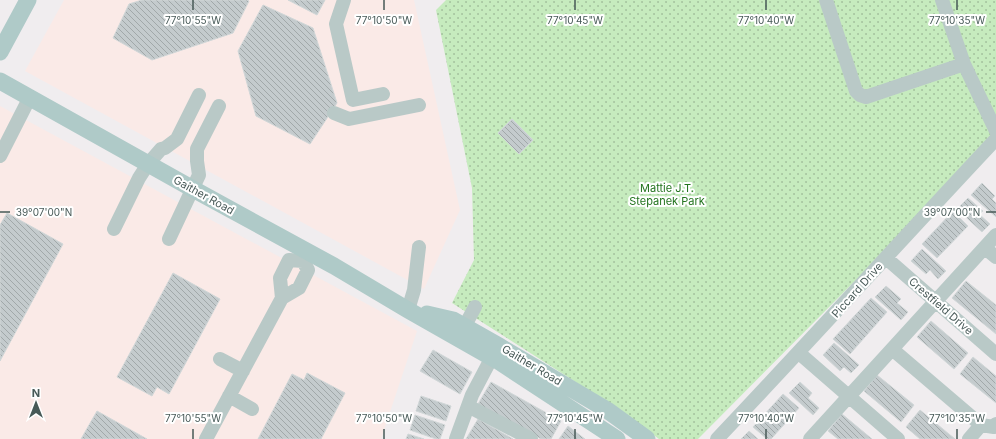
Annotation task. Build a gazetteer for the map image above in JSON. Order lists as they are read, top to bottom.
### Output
{
  "streets": {
    "main road": ["Gaither Road"],
    "street": ["Piccard Drive", "Crestfield Drive"]
  },
  "crossings": [
    ["Piccard Drive", "Crestfield Drive"]
  ],
  "parks": ["Mattie J.T. Stepanek Park"],
  "north": "top",
  "coordinates": [
    "77°10'55\"W",
    "77°10'50\"W",
    "77°10'45\"W",
    "77°10'40\"W",
    "77°10'35\"W",
    "39°07'00\"N"
  ]
}
